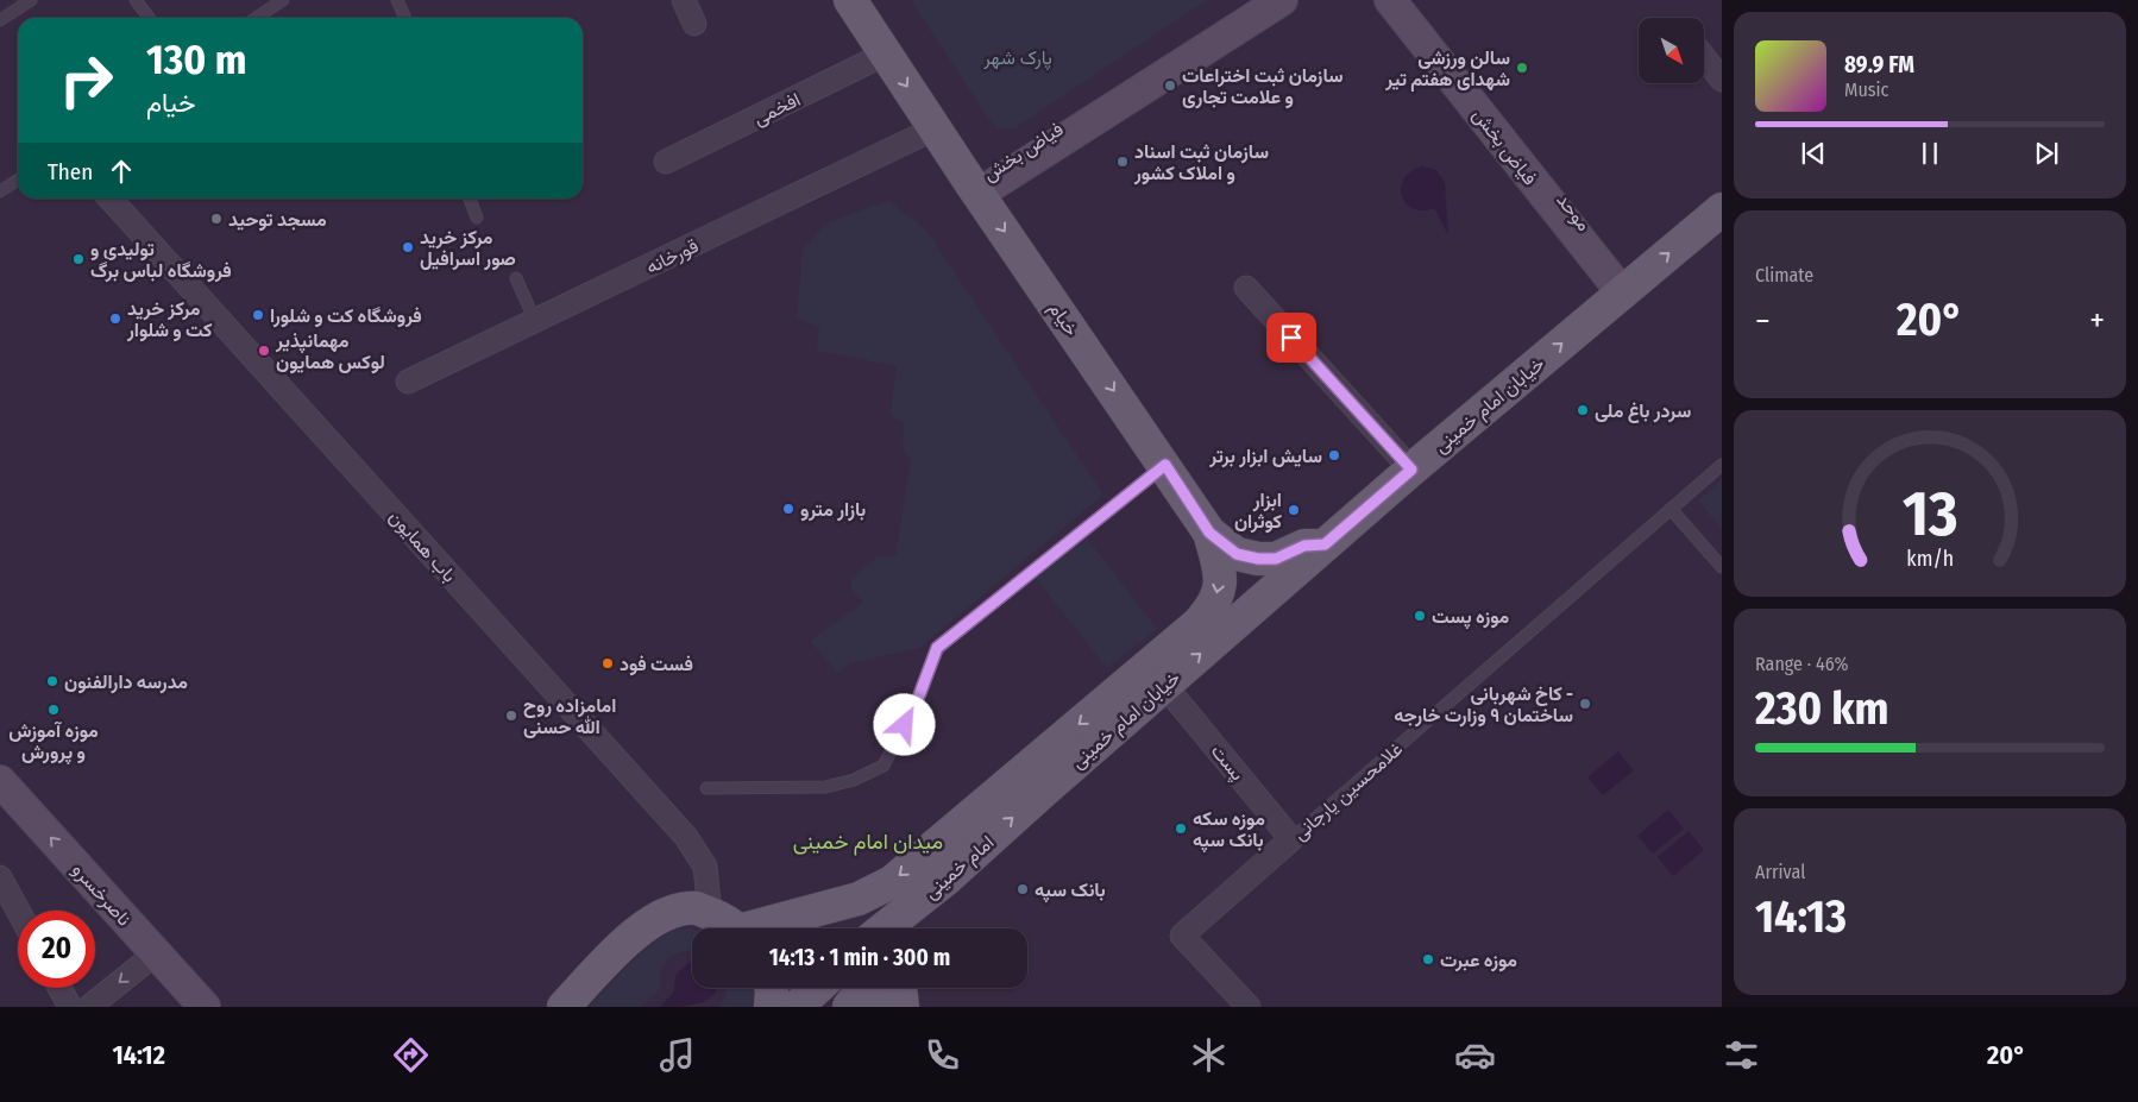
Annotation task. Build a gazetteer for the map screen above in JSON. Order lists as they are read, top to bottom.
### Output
{
  "streets": {
    "main road": ["خیام", "خیابان امام خمینی", "امام خمینی"],
    "street": [
      "افخمی",
      "فیاض بخش",
      "موحد",
      "قورخانه",
      "باب همایون",
      "پست",
      "غلامحسین یارجانی",
      "ناصرخسرو"
    ]
  },
  "crossings": [
    ["افخمی", "خیام"],
    ["فیاض بخش", "موحد"],
    ["فیاض بخش", "خیام"],
    ["فیاض بخش", "خیابان امام خمینی"],
    ["موحد", "خیابان امام خمینی"],
    ["قورخانه", "خیام"],
    ["خیام", "خیابان امام خمینی"],
    ["خیابان امام خمینی", "پست"],
    ["خیابان امام خمینی", "امام خمینی"],
    ["پست", "غلامحسین یارجانی"]
  ],
  "one_way": ["خیام", "امام خمینی", "ناصرخسرو"],
  "districts": ["میدان امام خمینی"],
  "parks": ["پارک شهر"],
  "places": [
    "سالن ورزشی شهدای هفتم تیر",
    "سازمان ثبت اختراعات و علامت تجاری",
    "سازمان ثبت اسناد و املاک کشور",
    "مسجد توحید",
    "مرکز خرید صور اسرافیل",
    "تولیدی و فروشگاه لباس برگ",
    "فروشگاه کت و شلورا",
    "مرکز خرید کت و شلوار",
    "مهمانپذیر لوکس همایون",
    "سردر باغ ملی",
    "سایش ابزار برتر",
    "بازار مترو",
    "ابزار کوثران",
    "موزه پست",
    "فست فود",
    "مدرسه دارالفنون",
    "کاخ شهربانی - ساختمان ۹ وزارت خارجه",
    "موزه آموزش و پرورش",
    "امامزاده روح الله حسنی",
    "موزه سکه بانک سپه",
    "بانک سپه",
    "موزه عبرت"
  ],
  "north": "bottom right",
  "page": {
    "turn": ["130 m", "خیام"],
    "song": ["89.9 FM", "Music"],
    "then": "Then",
    "tile": [
      "Climate",
      ["Range · 46%", "230 km"],
      ["Arrival", "14:13"]
    ],
    "heat": ["−", "20°", "+"],
    "limit": "20",
    "trip": "14:13 · 1 min · 300 m",
    "tabs": ["14:12", "20°"],
    "gauge": ["13", "km/h"]
  }
}
